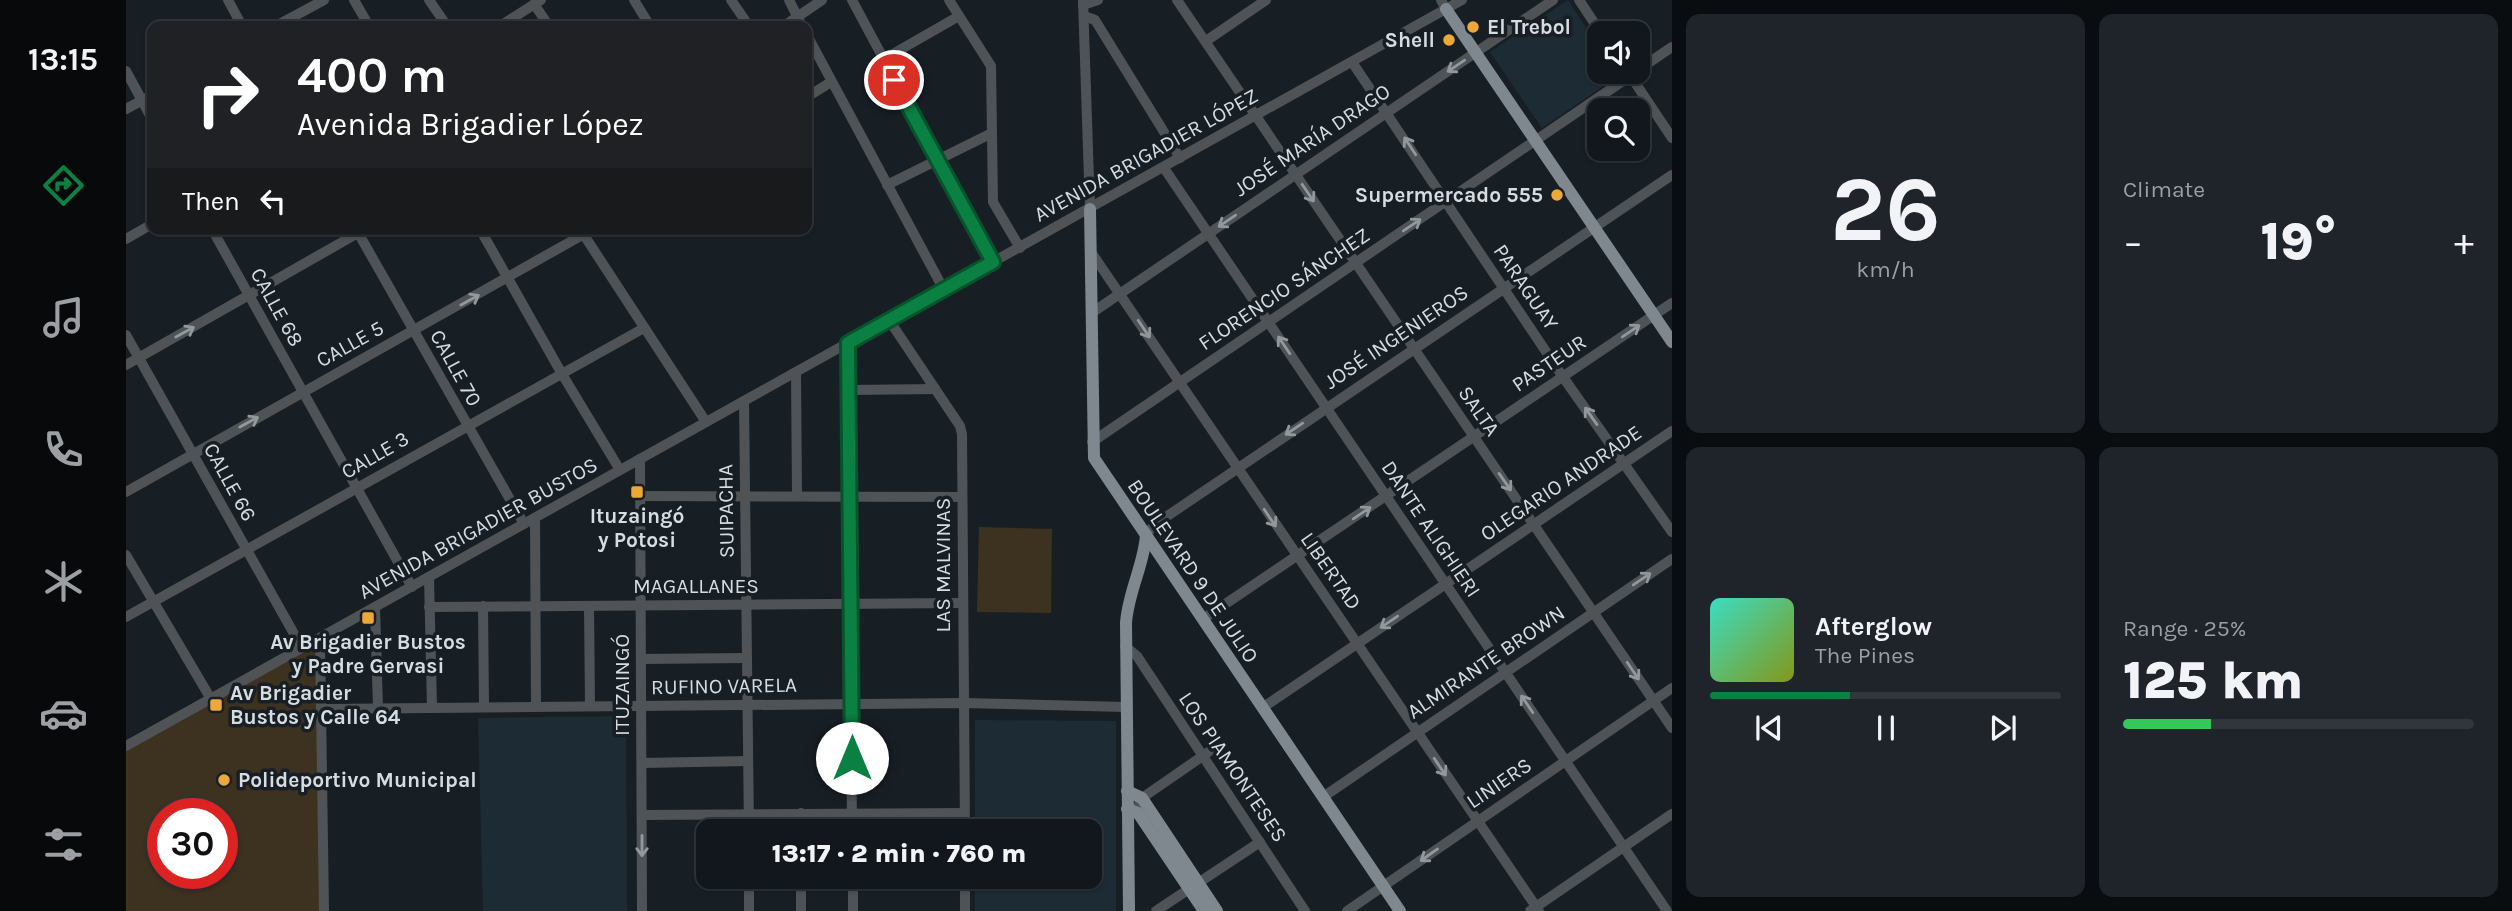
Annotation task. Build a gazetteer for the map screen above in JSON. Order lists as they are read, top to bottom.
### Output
{
  "streets": {
    "main road": ["BOULEVARD 9 DE JULIO"],
    "street": [
      "JOSÉ MARÍA DRAGO",
      "AVENIDA BRIGADIER LÓPEZ",
      "PARAGUAY",
      "FLORENCIO SÁNCHEZ",
      "CALLE 68",
      "JOSÉ INGENIEROS",
      "CALLE 5",
      "PASTEUR",
      "CALLE 70",
      "SALTA",
      "CALLE 3",
      "CALLE 66",
      "OLEGARIO ANDRADE",
      "SUIPACHA",
      "AVENIDA BRIGADIER BUSTOS",
      "DANTE ALIGHIERI",
      "LAS MALVINAS",
      "LIBERTAD",
      "MAGALLANES",
      "ALMIRANTE BROWN",
      "ITUZAINGÓ",
      "RUFINO VARELA",
      "LOS PIAMONTESES",
      "LINIERS"
    ]
  },
  "crossings": [
    ["JOSÉ MARÍA DRAGO", "PARAGUAY"],
    ["JOSÉ MARÍA DRAGO", "SALTA"],
    ["JOSÉ MARÍA DRAGO", "DANTE ALIGHIERI"],
    ["JOSÉ MARÍA DRAGO", "BOULEVARD 9 DE JULIO"],
    ["JOSÉ MARÍA DRAGO", "LIBERTAD"],
    ["AVENIDA BRIGADIER LÓPEZ", "PARAGUAY"],
    ["AVENIDA BRIGADIER LÓPEZ", "SALTA"],
    ["AVENIDA BRIGADIER LÓPEZ", "AVENIDA BRIGADIER BUSTOS"],
    ["AVENIDA BRIGADIER LÓPEZ", "DANTE ALIGHIERI"],
    ["AVENIDA BRIGADIER LÓPEZ", "LAS MALVINAS"],
    ["AVENIDA BRIGADIER LÓPEZ", "BOULEVARD 9 DE JULIO"],
    ["PARAGUAY", "FLORENCIO SÁNCHEZ"],
    ["PARAGUAY", "JOSÉ INGENIEROS"],
    ["PARAGUAY", "PASTEUR"],
    ["PARAGUAY", "OLEGARIO ANDRADE"],
    ["FLORENCIO SÁNCHEZ", "SALTA"],
    ["FLORENCIO SÁNCHEZ", "DANTE ALIGHIERI"],
    ["FLORENCIO SÁNCHEZ", "BOULEVARD 9 DE JULIO"],
    ["FLORENCIO SÁNCHEZ", "LIBERTAD"],
    ["CALLE 68", "CALLE 5"],
    ["CALLE 68", "CALLE 3"],
    ["CALLE 68", "AVENIDA BRIGADIER BUSTOS"],
    ["JOSÉ INGENIEROS", "SALTA"],
    ["JOSÉ INGENIEROS", "DANTE ALIGHIERI"],
    ["JOSÉ INGENIEROS", "BOULEVARD 9 DE JULIO"],
    ["JOSÉ INGENIEROS", "LIBERTAD"],
    ["CALLE 5", "CALLE 70"],
    ["CALLE 5", "CALLE 66"],
    ["PASTEUR", "SALTA"],
    ["PASTEUR", "DANTE ALIGHIERI"],
    ["PASTEUR", "BOULEVARD 9 DE JULIO"],
    ["PASTEUR", "LIBERTAD"],
    ["CALLE 70", "CALLE 3"],
    ["CALLE 70", "AVENIDA BRIGADIER BUSTOS"],
    ["SALTA", "OLEGARIO ANDRADE"],
    ["SALTA", "ALMIRANTE BROWN"],
    ["SALTA", "LINIERS"],
    ["CALLE 3", "CALLE 66"],
    ["CALLE 66", "AVENIDA BRIGADIER BUSTOS"],
    ["OLEGARIO ANDRADE", "DANTE ALIGHIERI"],
    ["OLEGARIO ANDRADE", "BOULEVARD 9 DE JULIO"],
    ["OLEGARIO ANDRADE", "LIBERTAD"],
    ["SUIPACHA", "AVENIDA BRIGADIER BUSTOS"],
    ["SUIPACHA", "MAGALLANES"],
    ["SUIPACHA", "RUFINO VARELA"],
    ["AVENIDA BRIGADIER BUSTOS", "ITUZAINGÓ"],
    ["DANTE ALIGHIERI", "ALMIRANTE BROWN"],
    ["DANTE ALIGHIERI", "LINIERS"],
    ["LAS MALVINAS", "MAGALLANES"],
    ["LAS MALVINAS", "RUFINO VARELA"],
    ["BOULEVARD 9 DE JULIO", "LIBERTAD"],
    ["BOULEVARD 9 DE JULIO", "ALMIRANTE BROWN"],
    ["BOULEVARD 9 DE JULIO", "LINIERS"],
    ["LIBERTAD", "ALMIRANTE BROWN"],
    ["LIBERTAD", "LINIERS"],
    ["MAGALLANES", "ITUZAINGÓ"],
    ["ITUZAINGÓ", "RUFINO VARELA"]
  ],
  "one_way": [
    "JOSÉ MARÍA DRAGO",
    "PARAGUAY",
    "CALLE 5",
    "PASTEUR",
    "SALTA",
    "LIBERTAD"
  ],
  "places": {
    "other": [
      "El Trebol",
      "Shell",
      "Supermercado 555",
      "Polideportivo Municipal"
    ],
    "transit": ["Ituzaingó y Potosi", "Av Brigadier Bustos y Padre Gervasi", "Av Brigadier Bustos y Calle 64"]
  },
  "page": {
    "tabs": "13:15",
    "tile": [
      ["26", "km/h"],
      "Climate",
      ["Range · 25%", "125 km"]
    ],
    "turn": ["400 m", "Avenida Brigadier López"],
    "then": "Then",
    "heat": ["−", "19°", "+"],
    "song": ["Afterglow", "The Pines"],
    "limit": "30",
    "trip": "13:17 · 2 min · 760 m"
  }
}
